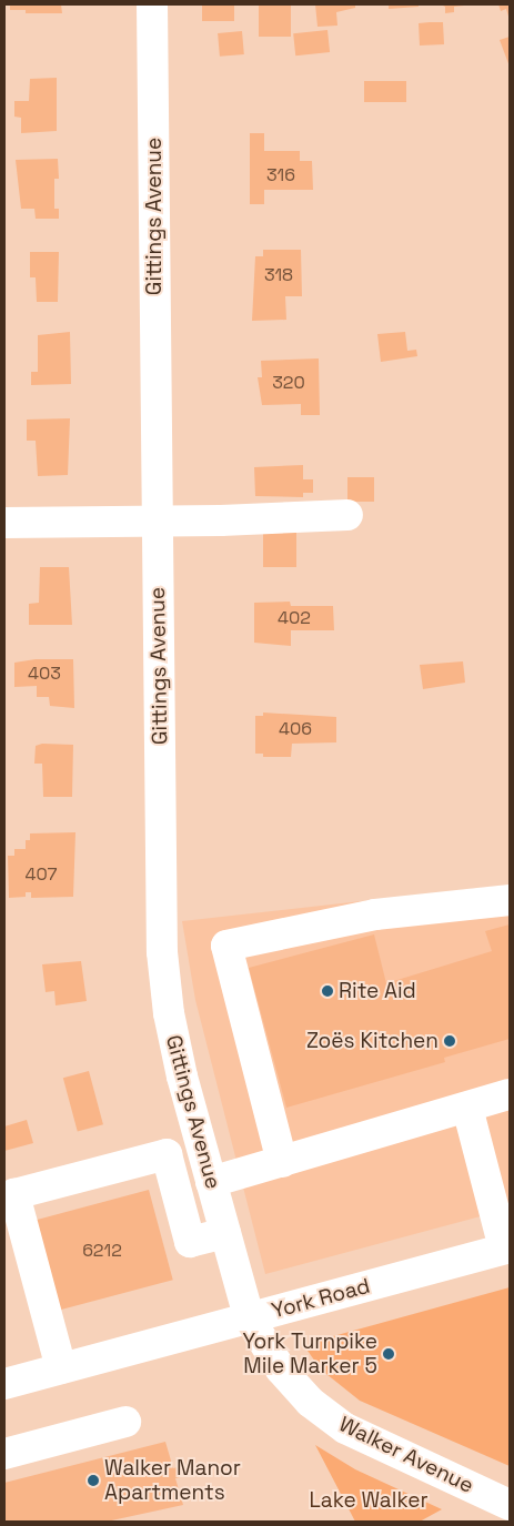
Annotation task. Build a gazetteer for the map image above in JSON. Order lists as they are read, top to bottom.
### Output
{
  "streets": {
    "street": ["Gittings Avenue", "York Road", "Walker Avenue"]
  },
  "crossings": [
    ["Gittings Avenue", "York Road"],
    ["Gittings Avenue", "Walker Avenue"],
    ["York Road", "Walker Avenue"]
  ],
  "parks": ["Lake Walker"],
  "places": [
    "Rite Aid",
    "Zoës Kitchen",
    "York Turnpike Mile Marker 5",
    "Walker Manor Apartments"
  ],
  "house_numbers": [
    "316",
    "318",
    "320",
    "402",
    "403",
    "406",
    "407",
    "6212"
  ]
}
